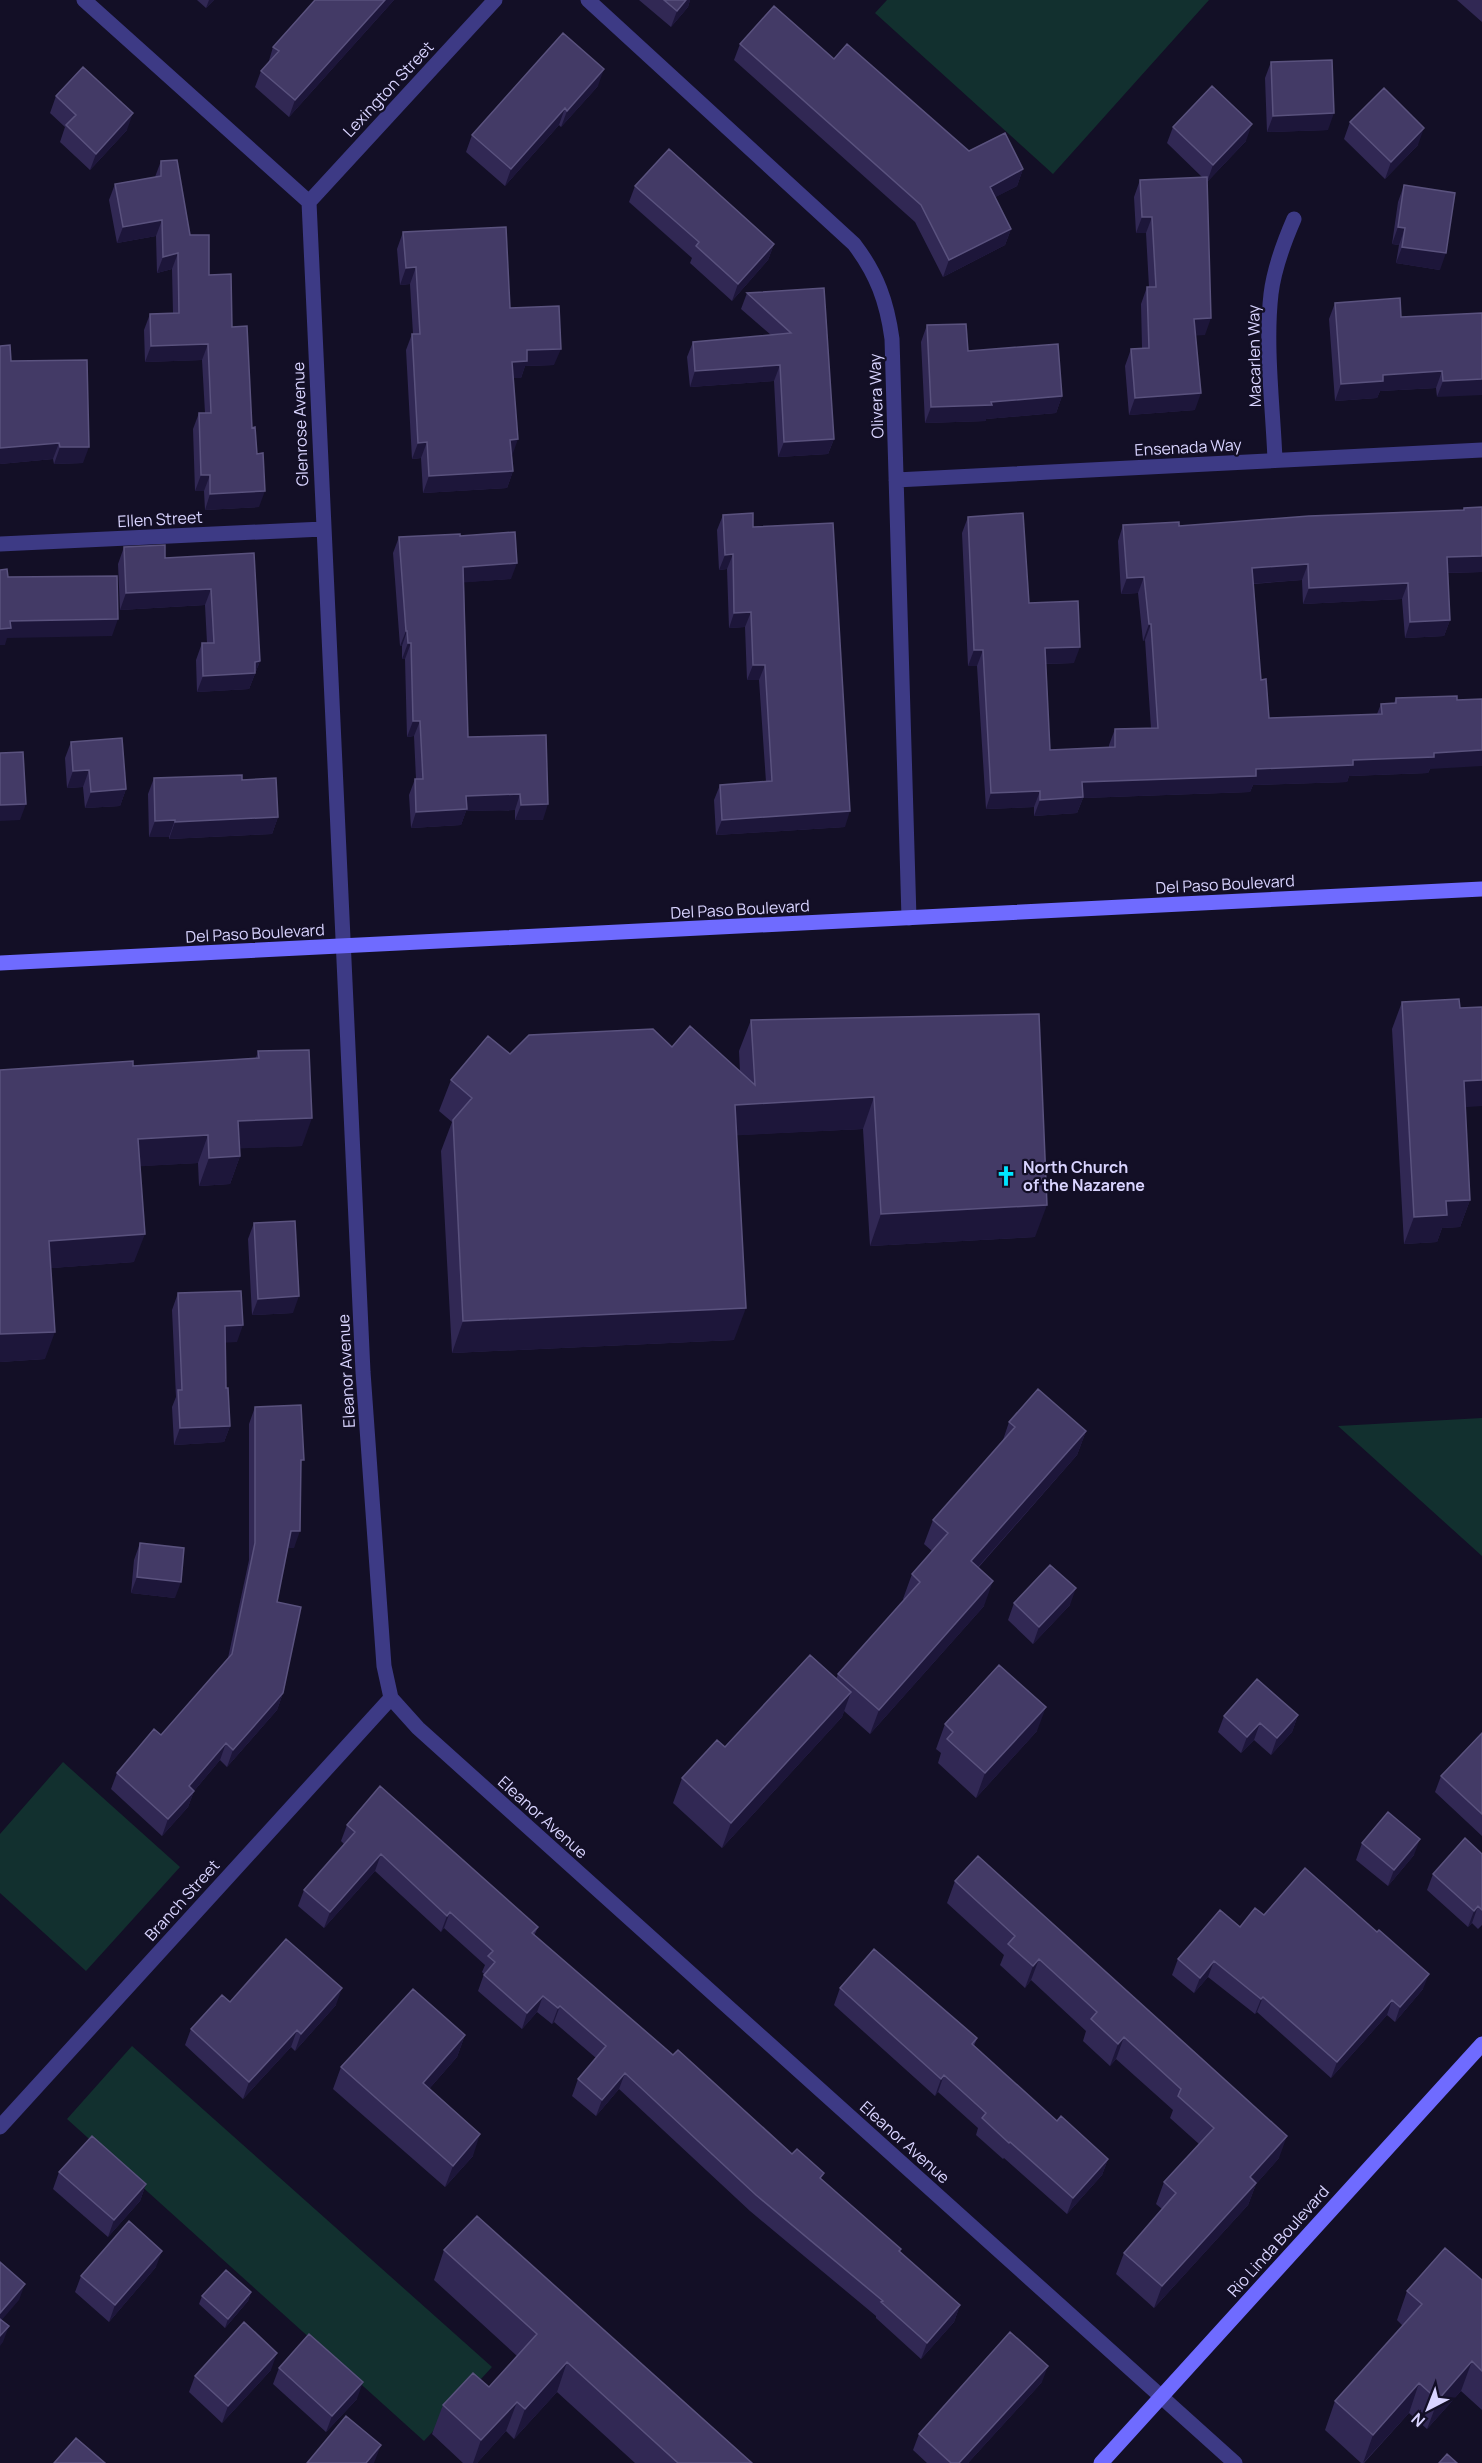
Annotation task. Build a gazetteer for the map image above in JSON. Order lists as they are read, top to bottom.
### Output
{
  "streets": {
    "main road": ["Del Paso Boulevard", "Rio Linda Boulevard"],
    "street": [
      "Lexington Street",
      "Macarlen Way",
      "Olivera Way",
      "Glenrose Avenue",
      "Ensenada Way",
      "Ellen Street",
      "Eleanor Avenue",
      "Branch Street"
    ]
  },
  "crossings": [
    ["Lexington Street", "Glenrose Avenue"],
    ["Macarlen Way", "Ensenada Way"],
    ["Olivera Way", "Ensenada Way"],
    ["Olivera Way", "Del Paso Boulevard"],
    ["Glenrose Avenue", "Ellen Street"],
    ["Glenrose Avenue", "Del Paso Boulevard"],
    ["Glenrose Avenue", "Eleanor Avenue"],
    ["Del Paso Boulevard", "Eleanor Avenue"],
    ["Eleanor Avenue", "Branch Street"],
    ["Eleanor Avenue", "Rio Linda Boulevard"]
  ],
  "places": {
    "church": ["North Church of the Nazarene"]
  },
  "north": "bottom left"
}
